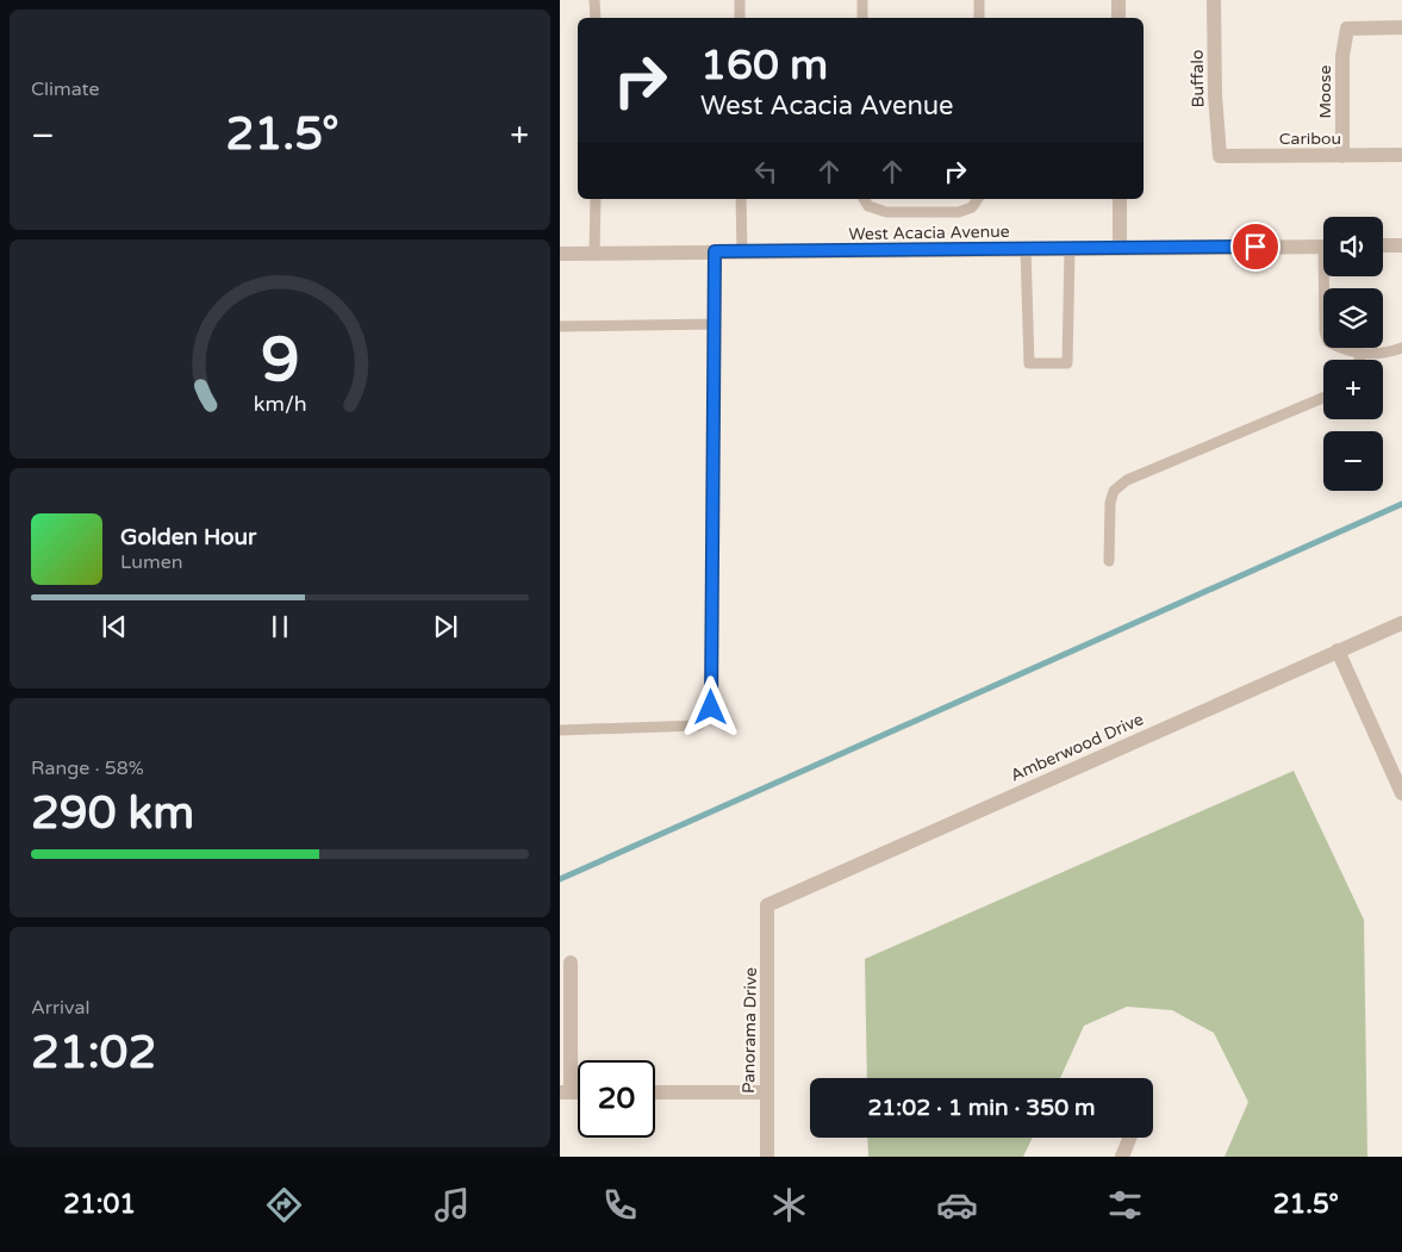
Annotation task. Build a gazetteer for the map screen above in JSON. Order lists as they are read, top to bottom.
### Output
{
  "streets": {
    "street": [
      "Buffalo",
      "Moose",
      "Caribou",
      "West Acacia Avenue",
      "Amberwood Drive",
      "Panorama Drive"
    ]
  },
  "crossings": [
    ["Buffalo", "Caribou"],
    ["Moose", "Caribou"],
    ["Amberwood Drive", "Panorama Drive"]
  ],
  "page": {
    "tile": [
      "Climate",
      ["Range · 58%", "290 km"],
      ["Arrival", "21:02"]
    ],
    "turn": ["160 m", "West Acacia Avenue"],
    "heat": ["−", "21.5°", "+"],
    "map_buttons": ["+", "−"],
    "song": ["Golden Hour", "Lumen"],
    "limit": "20",
    "trip": "21:02 · 1 min · 350 m",
    "tabs": ["21:01", "21.5°"],
    "gauge": ["9", "km/h"]
  }
}
